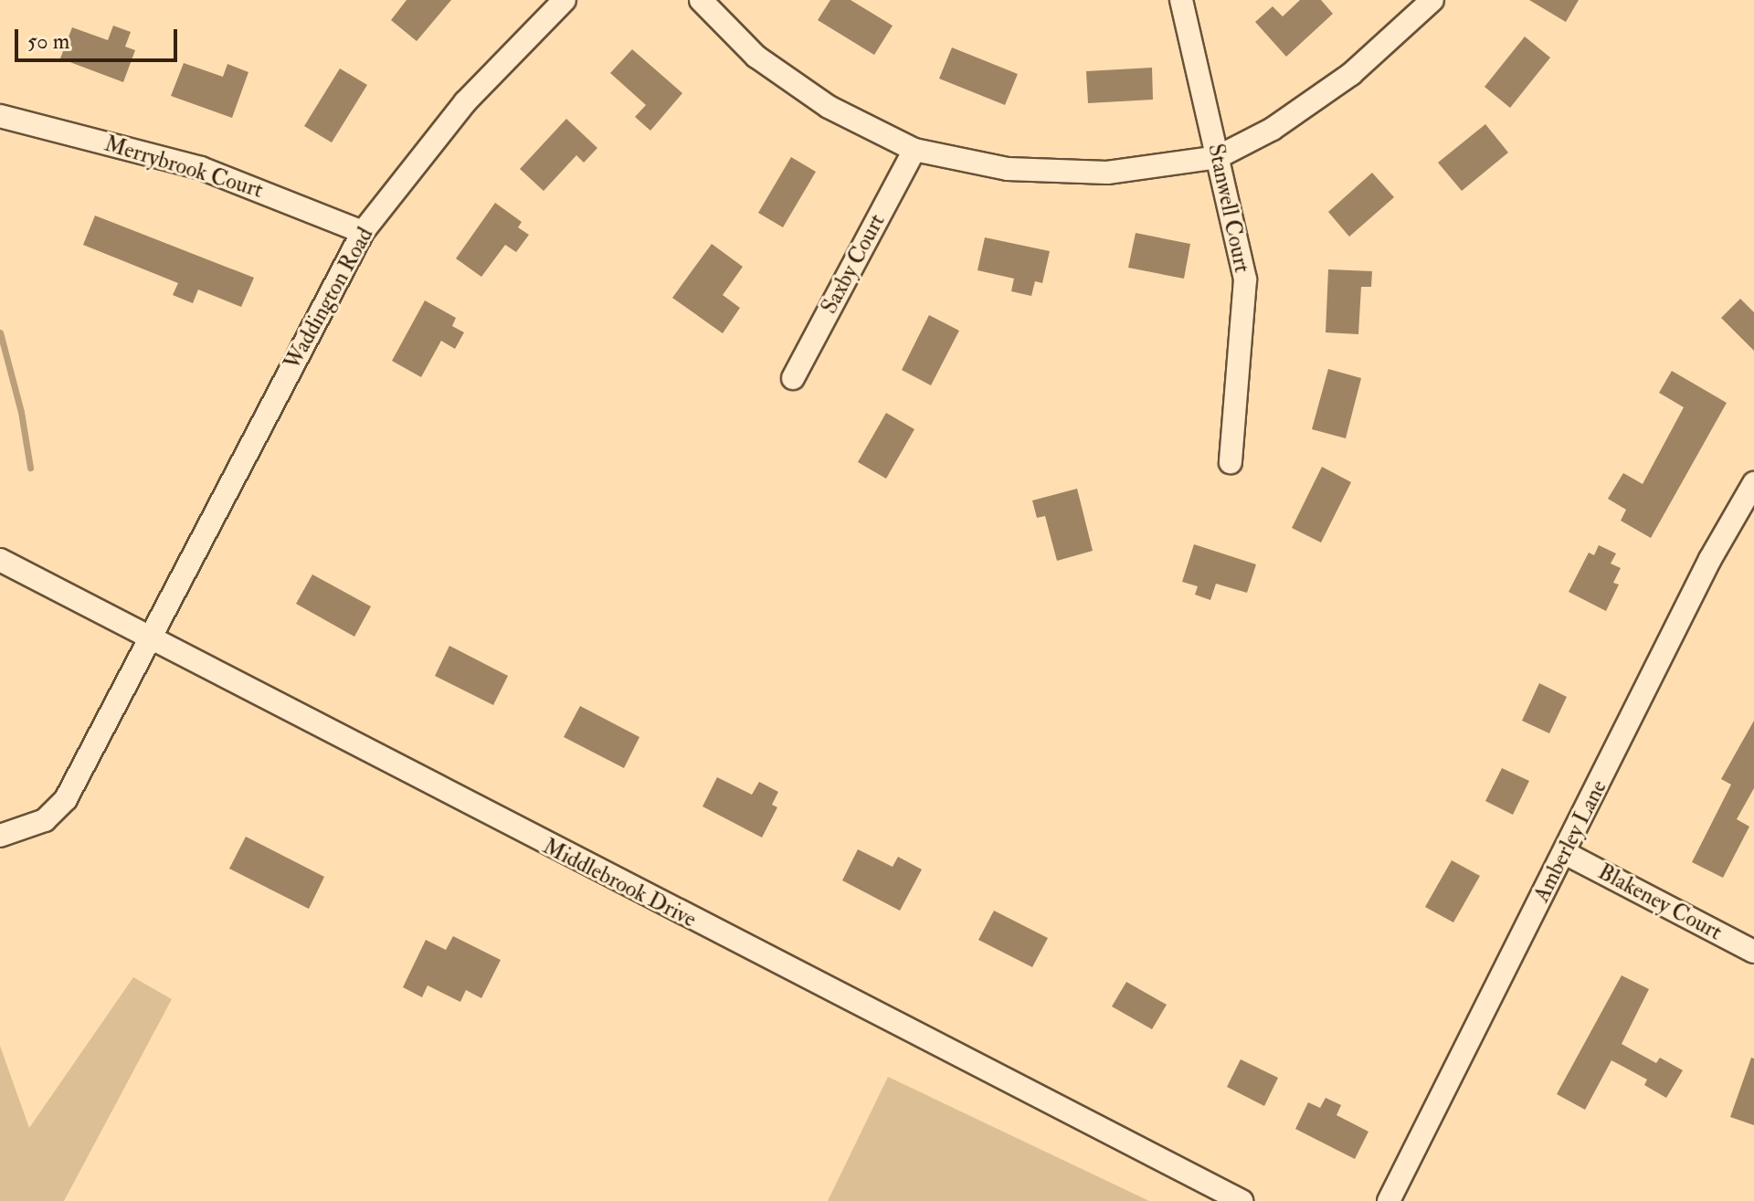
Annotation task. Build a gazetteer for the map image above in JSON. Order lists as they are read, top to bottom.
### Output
{
  "streets": {
    "street": [
      "Merrybrook Court",
      "Stanwell Court",
      "Saxby Court",
      "Waddington Road",
      "Amberley Lane",
      "Middlebrook Drive",
      "Blakeney Court"
    ]
  },
  "crossings": [
    ["Merrybrook Court", "Waddington Road"],
    ["Waddington Road", "Middlebrook Drive"],
    ["Amberley Lane", "Blakeney Court"]
  ],
  "scale_bar": "50 m"
}
